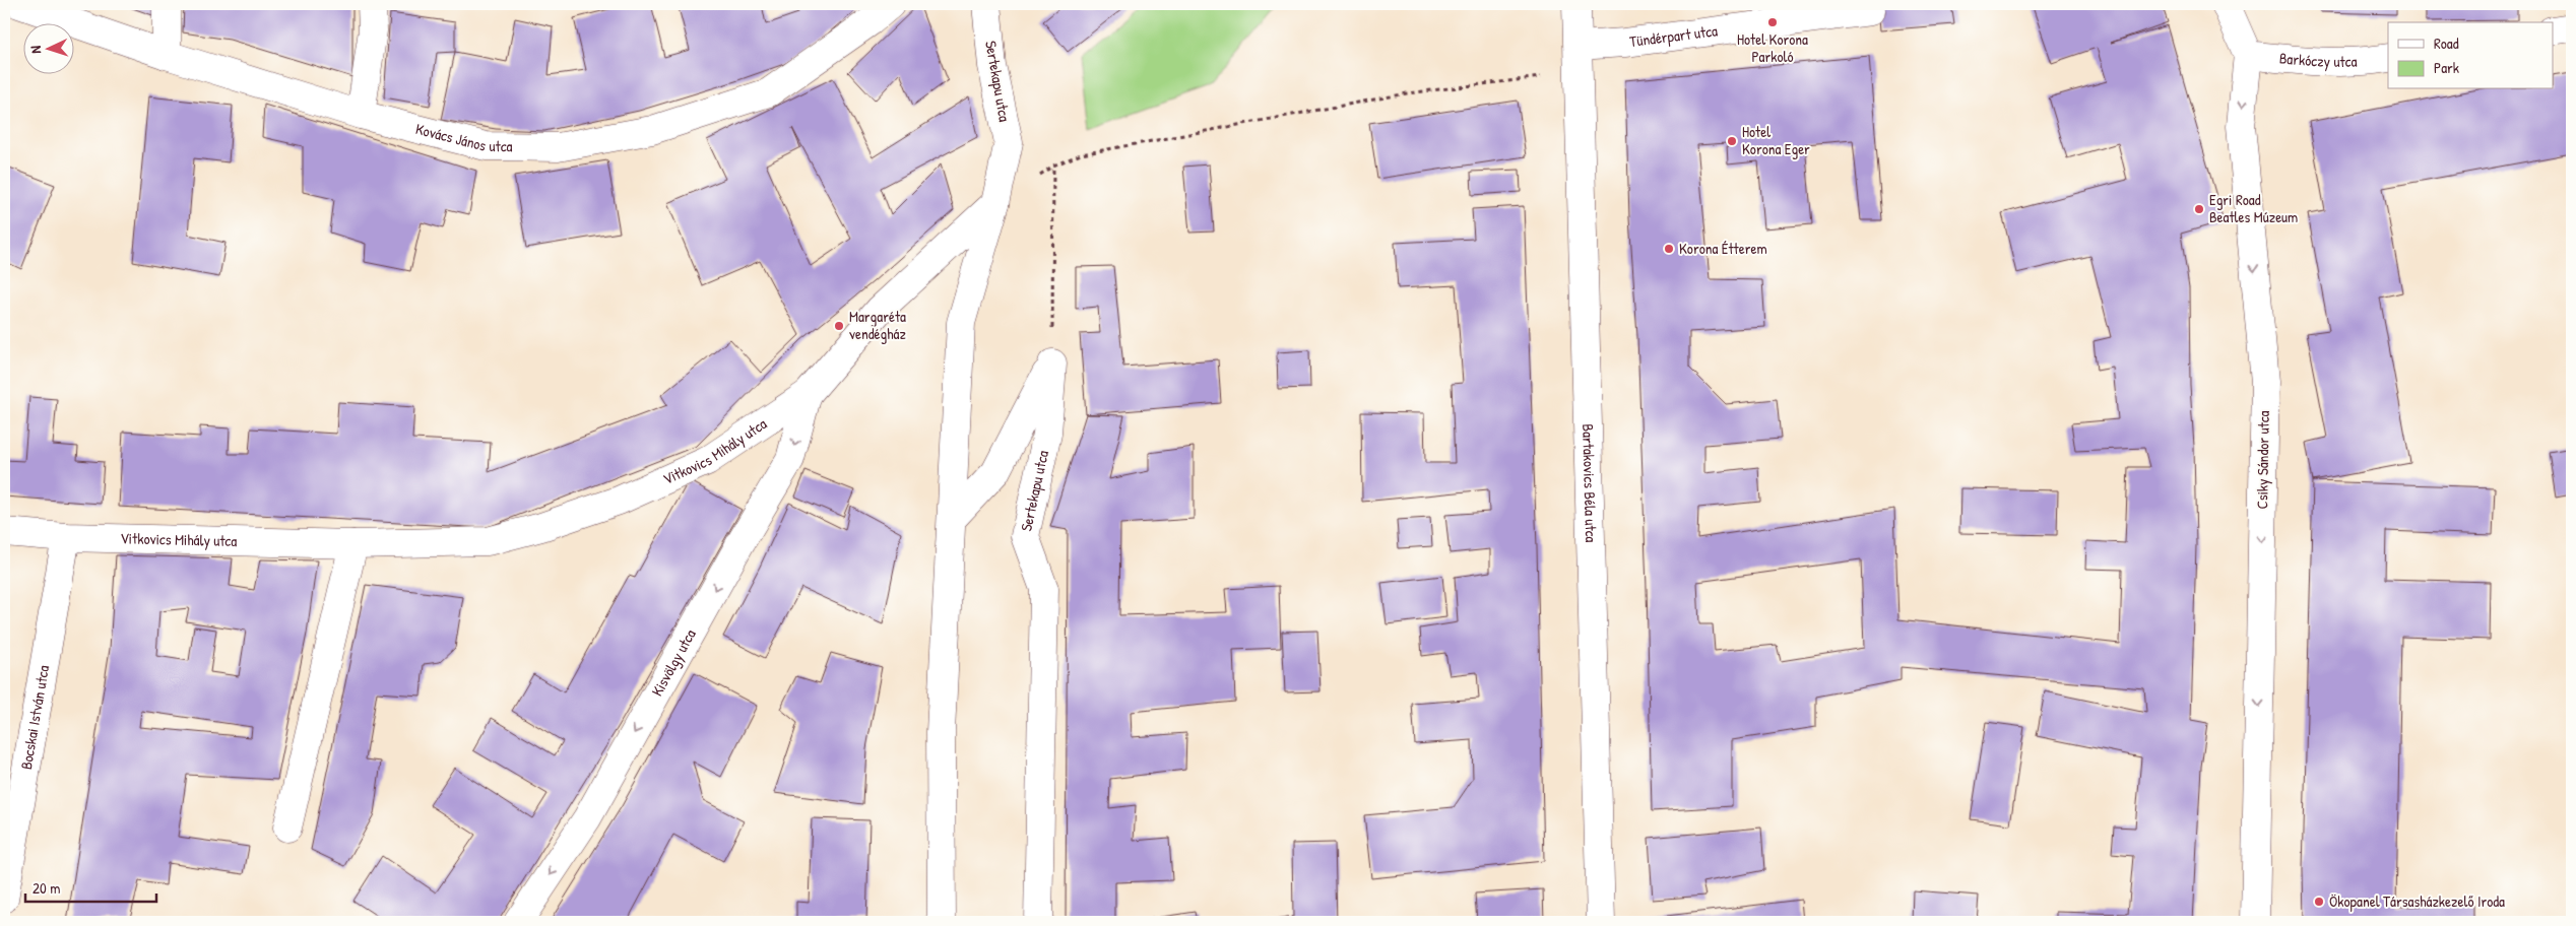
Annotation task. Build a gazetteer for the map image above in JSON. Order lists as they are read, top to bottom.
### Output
{
  "streets": {
    "street": [
      "Tündérpart utca",
      "Barkóczy utca",
      "Sertekapu utca",
      "Kovács János utca",
      "Vitkovics Mihály utca",
      "Csiky Sándor utca",
      "Bartakovics Béla utca",
      "Kisvölgy utca",
      "Bocskai István utca"
    ]
  },
  "crossings": [
    ["Tündérpart utca", "Bartakovics Béla utca"],
    ["Barkóczy utca", "Csiky Sándor utca"],
    ["Sertekapu utca", "Vitkovics Mihály utca"],
    ["Vitkovics Mihály utca", "Kisvölgy utca"],
    ["Vitkovics Mihály utca", "Bocskai István utca"]
  ],
  "one_way": ["Csiky Sándor utca", "Kisvölgy utca"],
  "places": [
    "Hotel Korona Parkoló",
    "Hotel Korona Eger",
    "Egri Road Beatles Múzeum",
    "Korona Étterem",
    "Margaréta vendégház",
    "Ökopanel Társasházkezelő Iroda"
  ],
  "legend": ["Road", "Park"],
  "scale_bar": "20 m",
  "north": "left"
}
